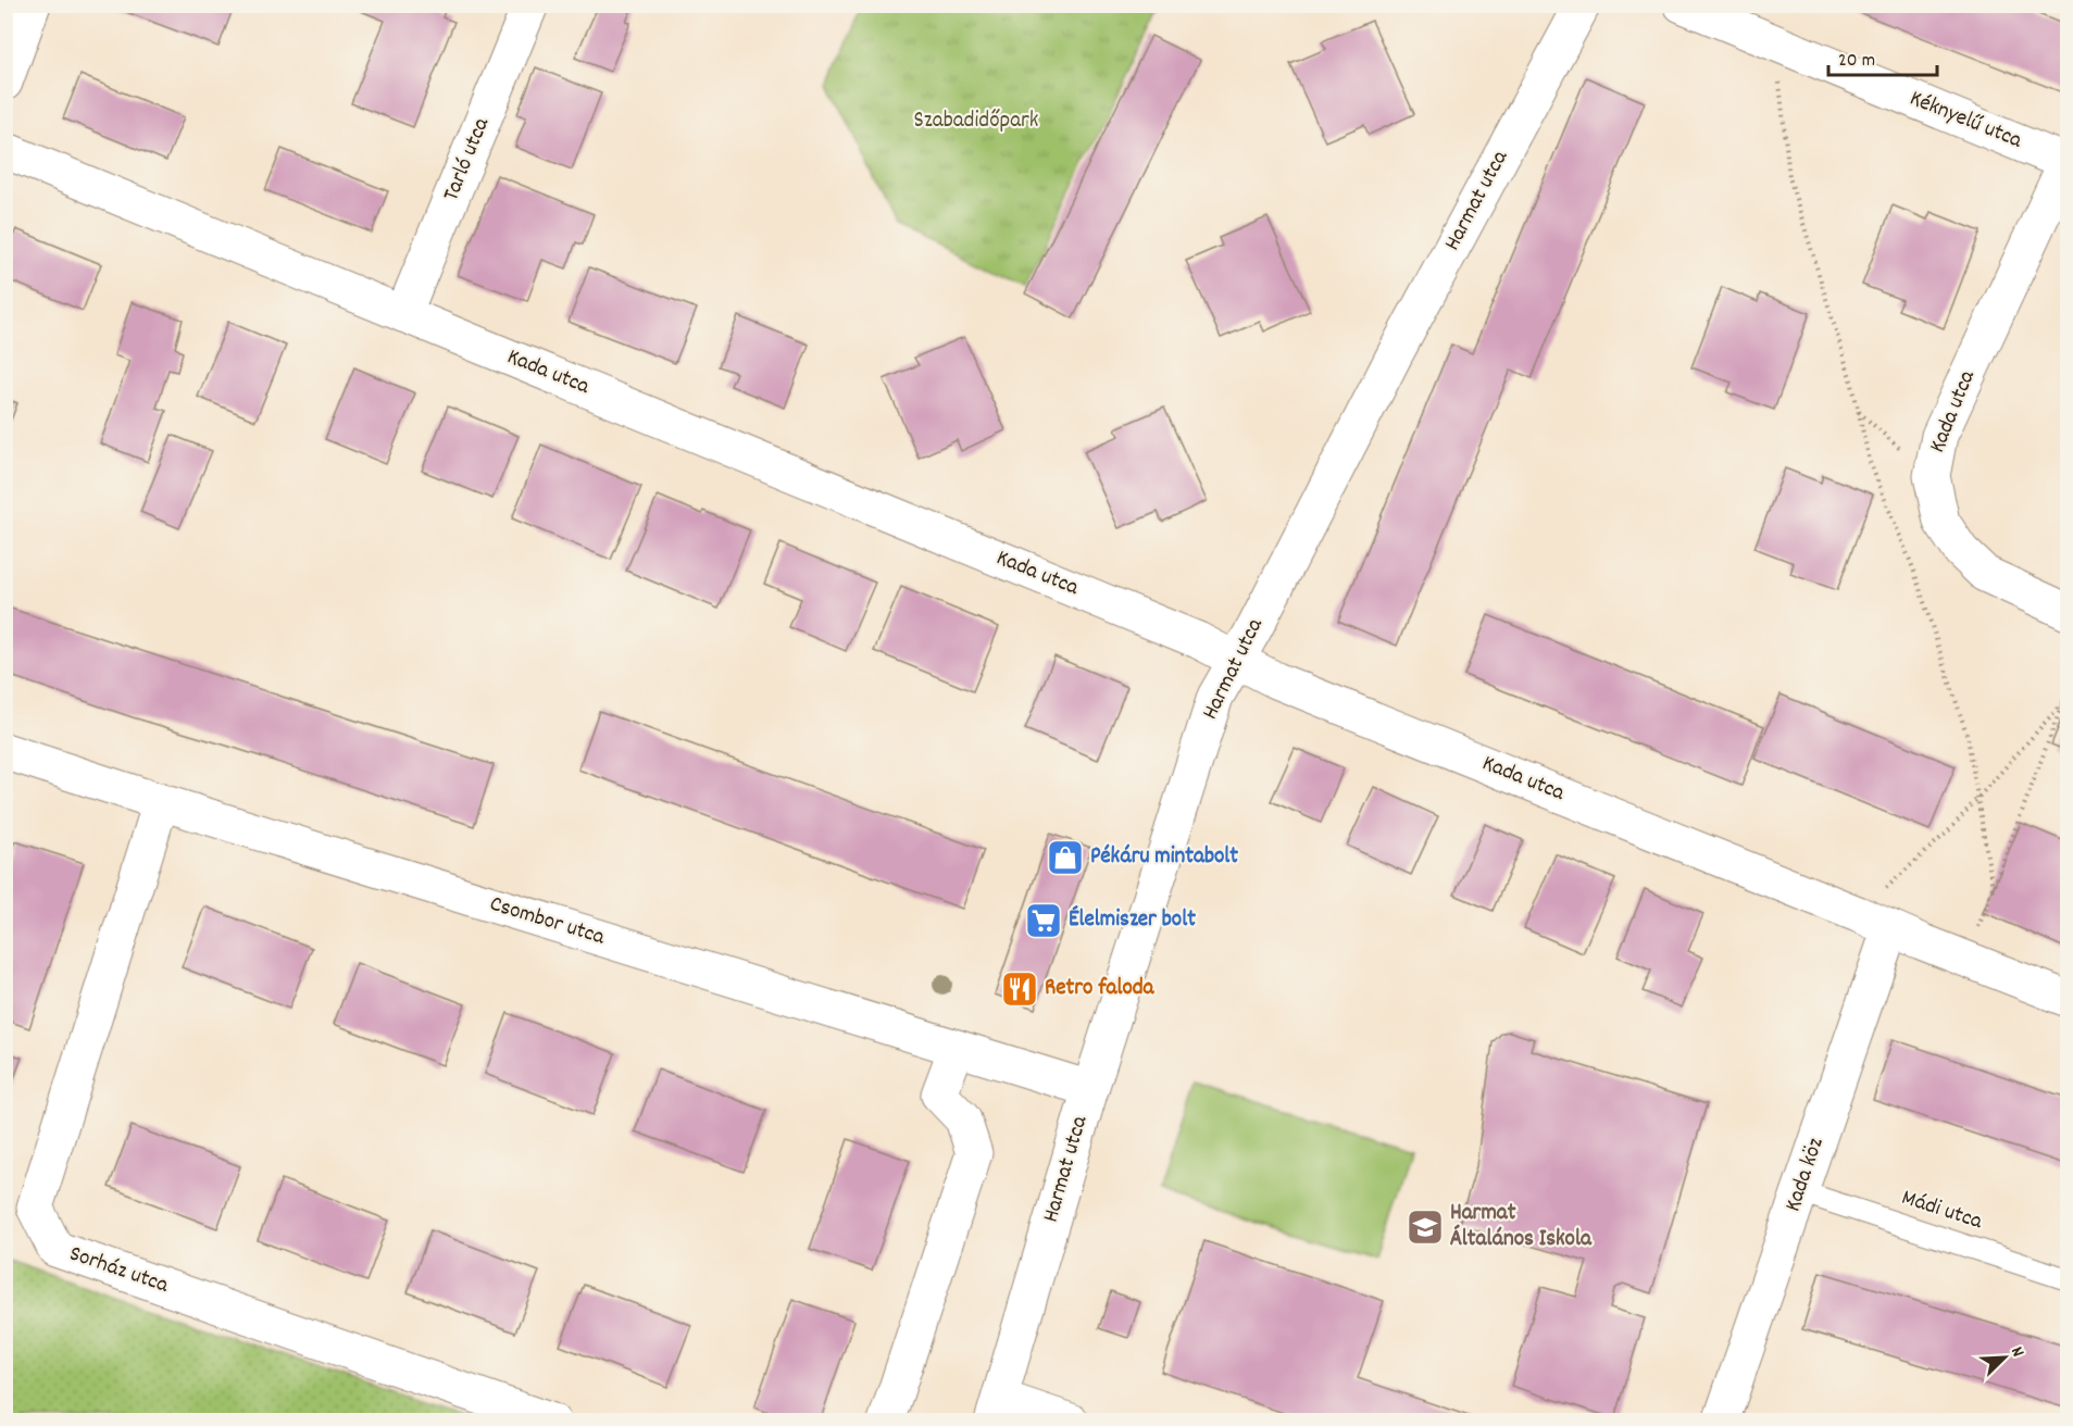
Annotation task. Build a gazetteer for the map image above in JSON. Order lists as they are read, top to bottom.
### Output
{
  "streets": {
    "street": [
      "Kéknyelű utca",
      "Tarló utca",
      "Harmat utca",
      "Kada utca",
      "Csombor utca",
      "Kada köz",
      "Sorház utca"
    ],
    "lane": ["Mádi utca"]
  },
  "crossings": [
    ["Kéknyelű utca", "Kada utca"],
    ["Tarló utca", "Kada utca"],
    ["Harmat utca", "Kada utca"],
    ["Harmat utca", "Csombor utca"],
    ["Kada utca", "Kada köz"],
    ["Csombor utca", "Sorház utca"],
    ["Kada köz", "Mádi utca"]
  ],
  "parks": ["Szabadidőpark"],
  "places": {
    "shop": ["Pékáru mintabolt"],
    "supermarket": ["Élelmiszer bolt"],
    "restaurant": ["Retro faloda"],
    "school or university": ["Harmat Általános Iskola"]
  },
  "scale_bar": "20 m",
  "north": "top right"
}
